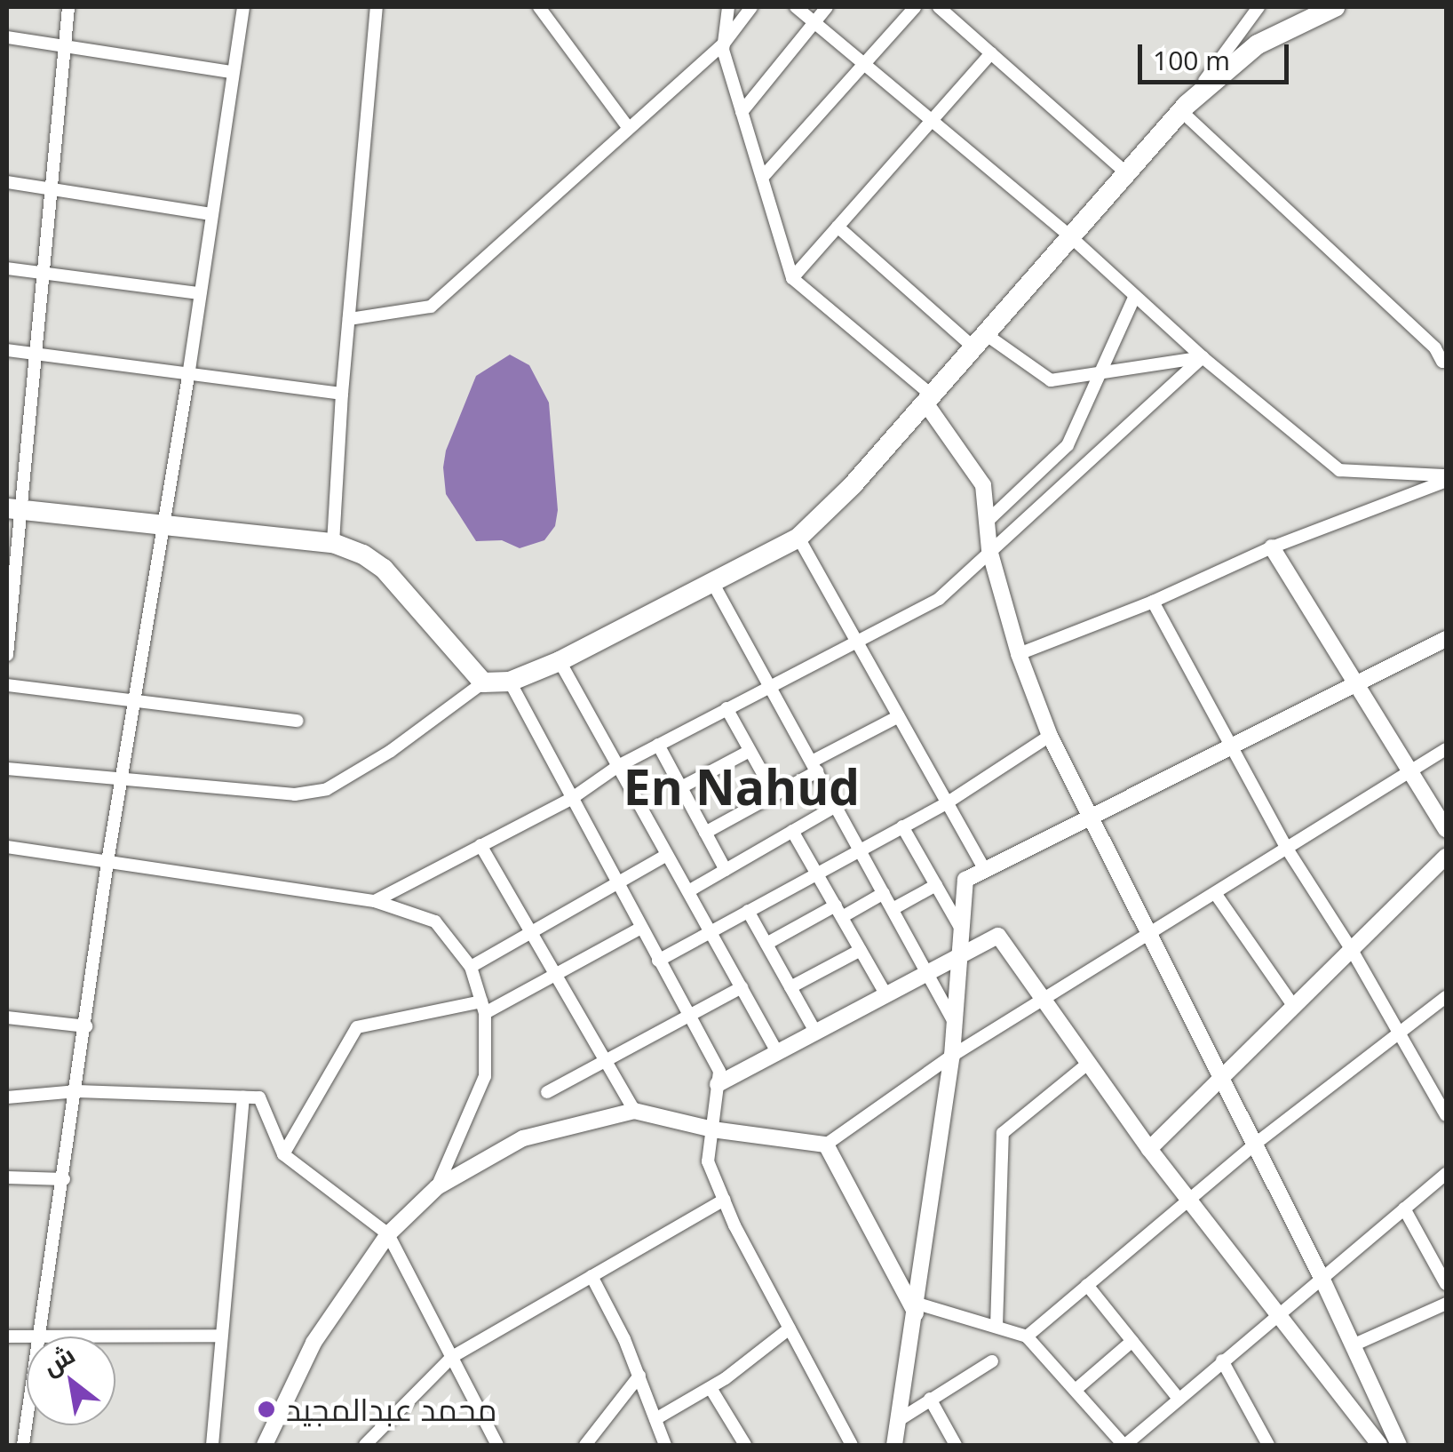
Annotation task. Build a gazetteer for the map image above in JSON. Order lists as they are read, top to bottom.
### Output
{
  "districts": ["En Nahud"],
  "places": ["محمد عبدالمجيد"],
  "scale_bar": "100 m",
  "north": "top left"
}
